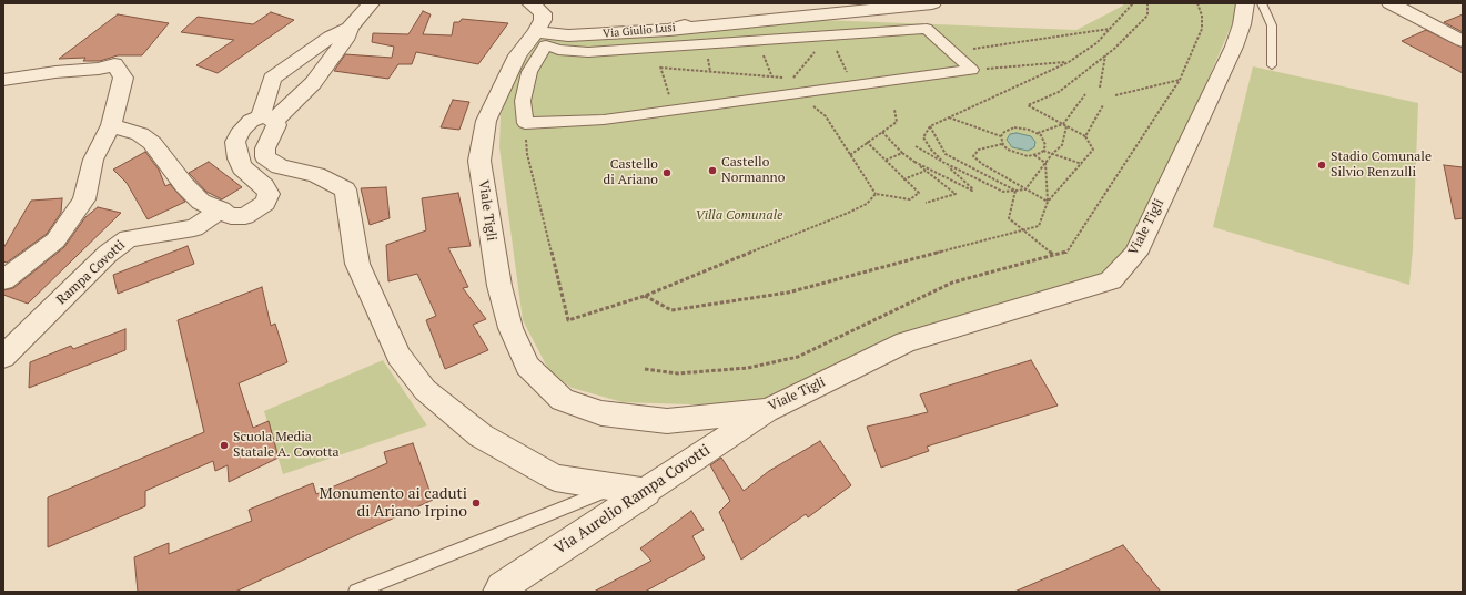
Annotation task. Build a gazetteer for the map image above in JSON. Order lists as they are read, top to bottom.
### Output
{
  "streets": {
    "street": [
      "Via Giulio Lusi",
      "Viale Tigli",
      "Rampa Covotti",
      "Via Aurelio Rampa Covotti"
    ]
  },
  "crossings": [
    ["Via Giulio Lusi", "Viale Tigli"],
    ["Viale Tigli", "Via Aurelio Rampa Covotti"]
  ],
  "parks": ["Villa Comunale"],
  "places": [
    "Stadio Comunale Silvio Renzulli",
    "Castello Normanno",
    "Castello di Ariano",
    "Scuola Media Statale A. Covotta",
    "Monumento ai caduti di Ariano Irpino"
  ]
}
